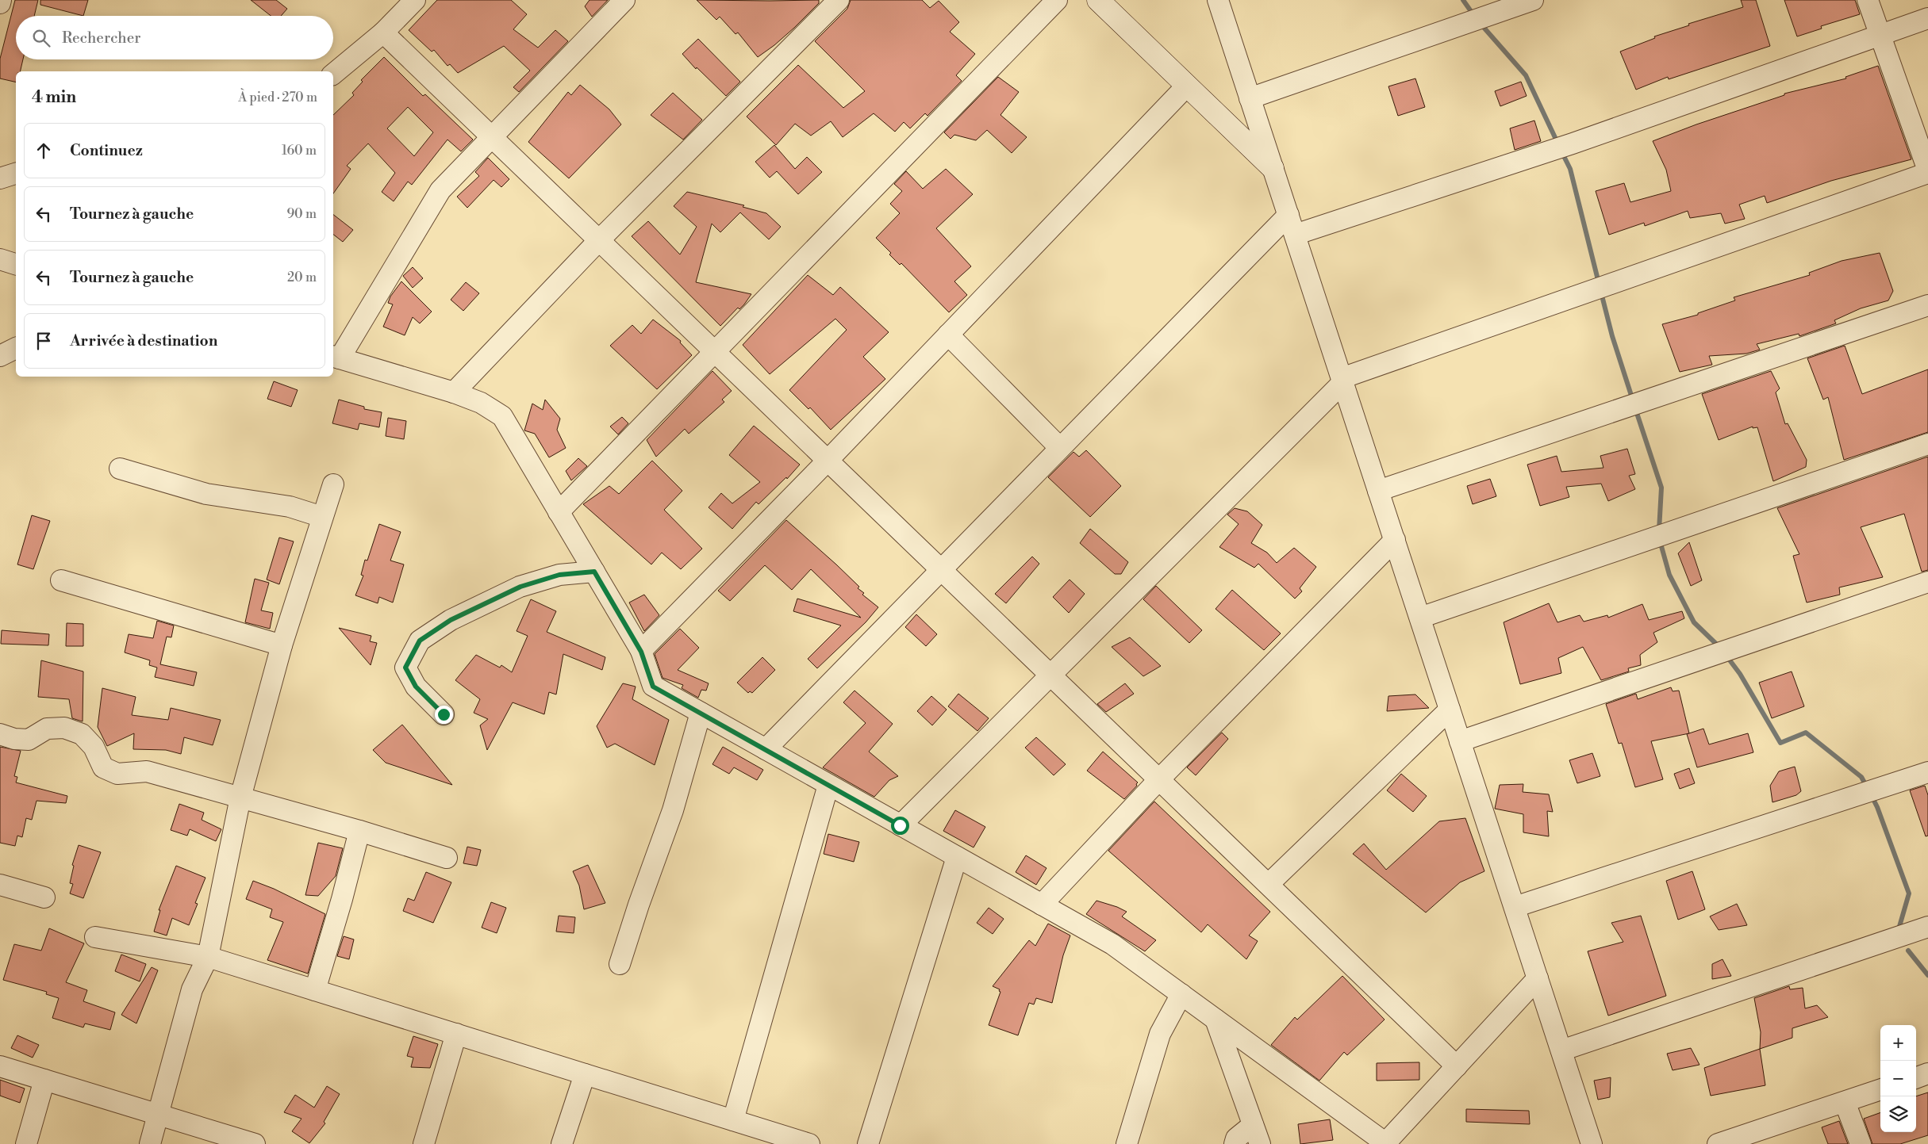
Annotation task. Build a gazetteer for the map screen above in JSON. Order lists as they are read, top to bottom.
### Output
{
  "page": {
    "search": "Rechercher",
    "heading": ["4 min", "À pied · 270 m"],
    "list": [
      ["Continuez", "160 m"],
      ["Tournez à gauche", "90 m"],
      ["Tournez à gauche", "20 m"],
      "Arrivée à destination"
    ],
    "map_buttons": ["+", "−"]
  }
}
